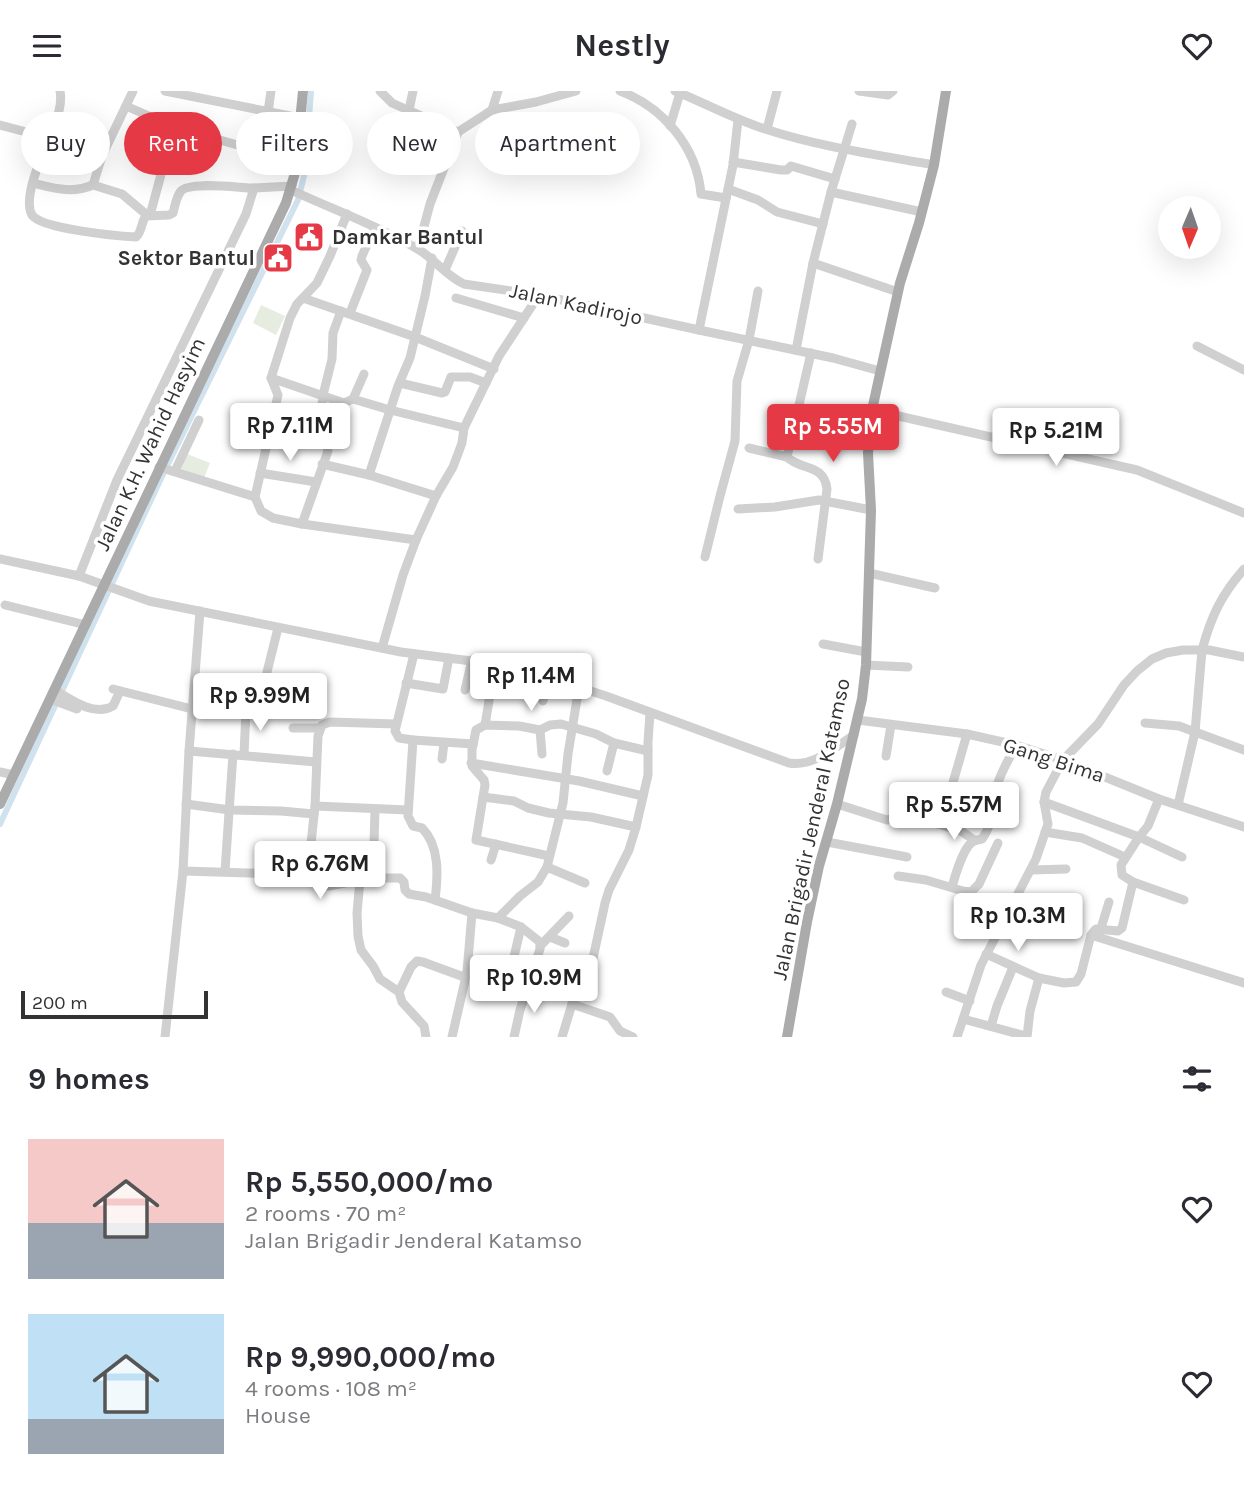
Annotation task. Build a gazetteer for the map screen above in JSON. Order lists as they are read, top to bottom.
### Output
{
  "streets": {
    "main road": ["Jalan K.H. Wahid Hasyim", "Jalan Brigadir Jenderal Katamso"],
    "street": ["Jalan Kadirojo", "Gang Bima"]
  },
  "crossings": [
    ["Jalan Kadirojo", "Jalan K.H. Wahid Hasyim"],
    ["Jalan Kadirojo", "Jalan Brigadir Jenderal Katamso"],
    ["Gang Bima", "Jalan Brigadir Jenderal Katamso"]
  ],
  "places": {
    "public building": ["Damkar Bantul", "Sektor Bantul"]
  },
  "scale_bar": "200 m",
  "north": "bottom",
  "page": {
    "header": "Nestly",
    "chip": [
      "Buy",
      "Rent",
      "Filters",
      "New",
      "Apartment"
    ],
    "price": [
      "Rp 7.11M",
      "Rp 5.55M",
      "Rp 5.21M",
      "Rp 11.4M",
      "Rp 9.99M",
      "Rp 5.57M",
      "Rp 6.76M",
      "Rp 10.3M",
      "Rp 10.9M"
    ],
    "scale": "200 m",
    "heading": "9 homes",
    "list": [
      {
        "name": "Rp 5,550,000/mo",
        "note": "2 rooms · 70 m² · Jalan Brigadir Jenderal Katamso"
      },
      {
        "name": "Rp 9,990,000/mo",
        "note": "4 rooms · 108 m² · House"
      }
    ]
  }
}
